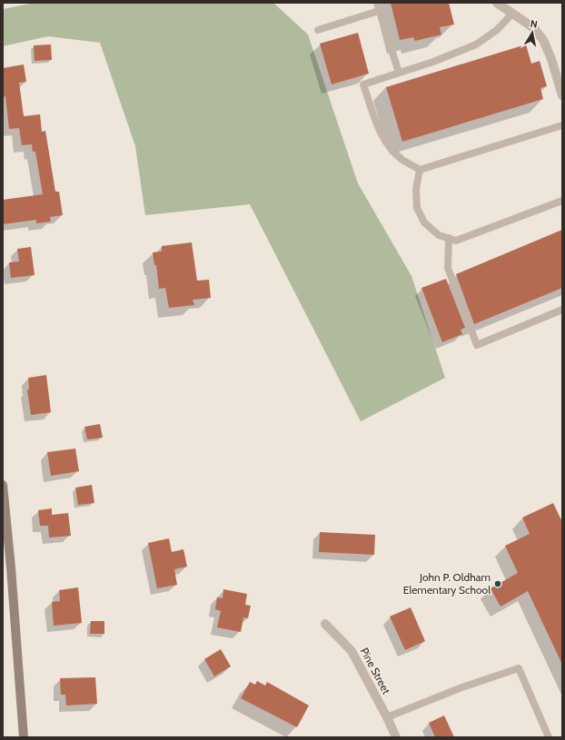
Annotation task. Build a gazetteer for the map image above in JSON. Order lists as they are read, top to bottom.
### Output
{
  "streets": {
    "street": ["Pine Street"]
  },
  "places": ["John P. Oldham Elementary School"],
  "north": "top"
}
